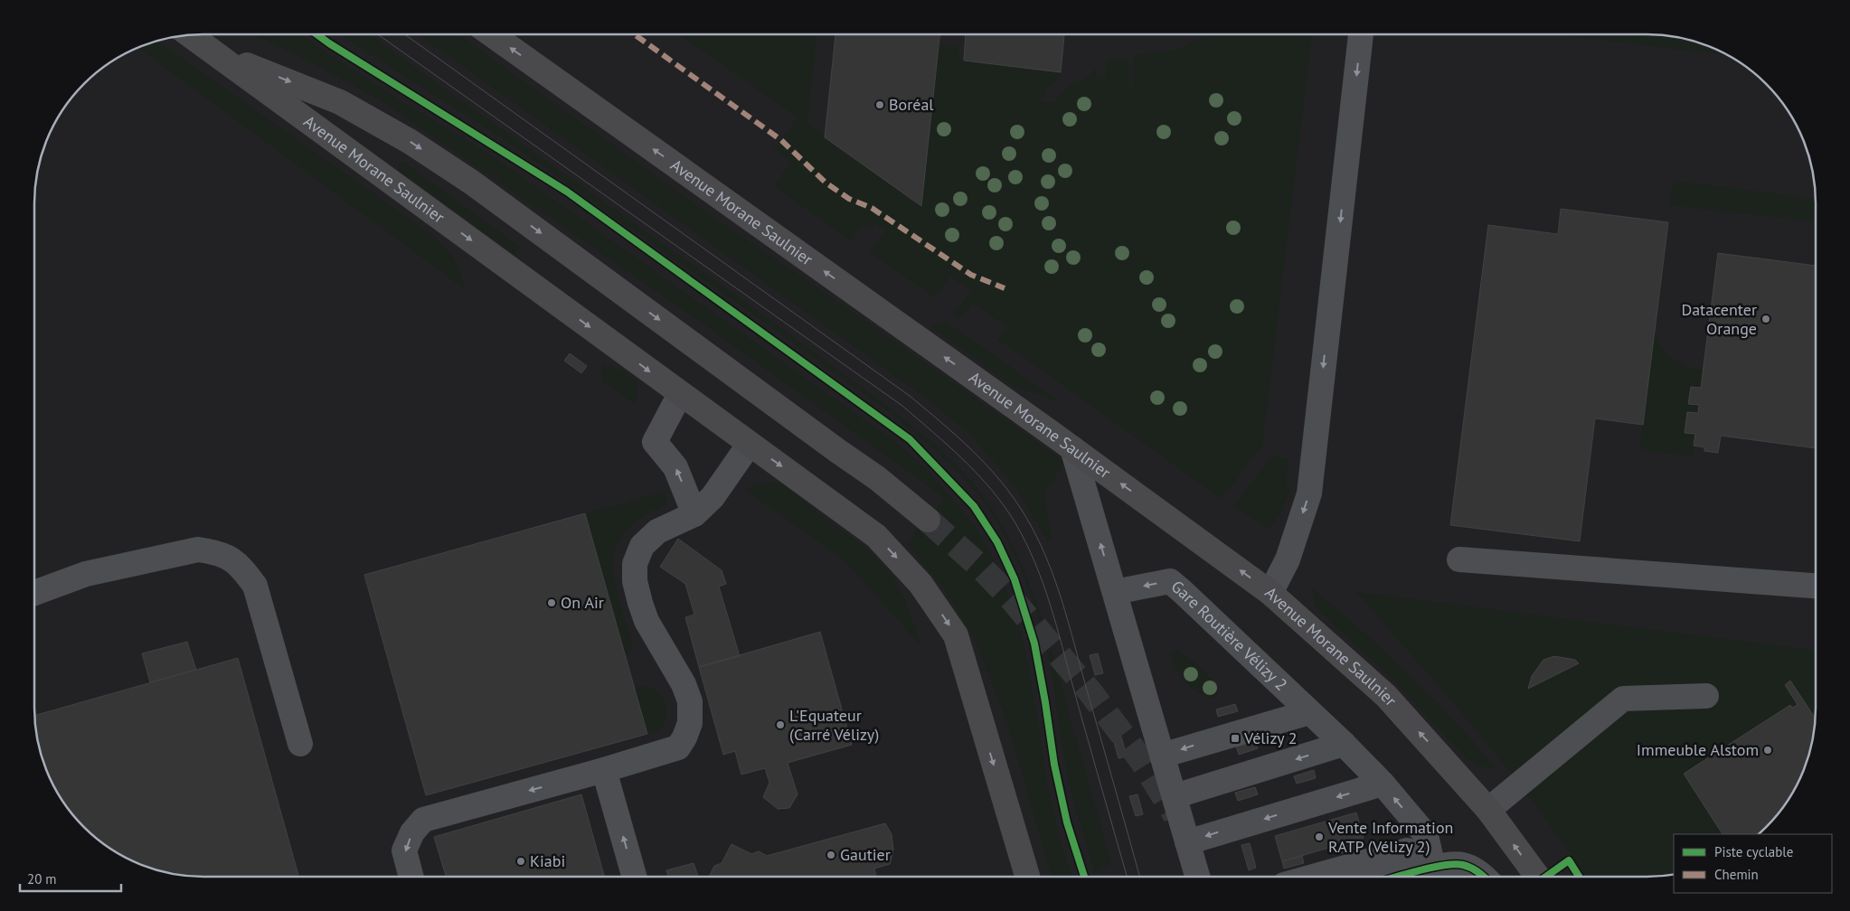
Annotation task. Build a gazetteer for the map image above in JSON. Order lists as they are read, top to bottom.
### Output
{
  "streets": {
    "main road": ["Avenue Morane Saulnier"],
    "street": ["Gare Routière Vélizy 2"]
  },
  "one_way": ["Gare Routière Vélizy 2"],
  "places": {
    "other": [
      "Boréal",
      "Datacenter Orange",
      "On Air",
      "L'Equateur (Carré Vélizy)",
      "Immeuble Alstom",
      "Vente Information RATP (Vélizy 2)",
      "Gautier",
      "Kiabi"
    ],
    "transit": ["Vélizy 2"]
  },
  "legend": ["Piste cyclable", "Chemin"],
  "scale_bar": "20 m"
}
